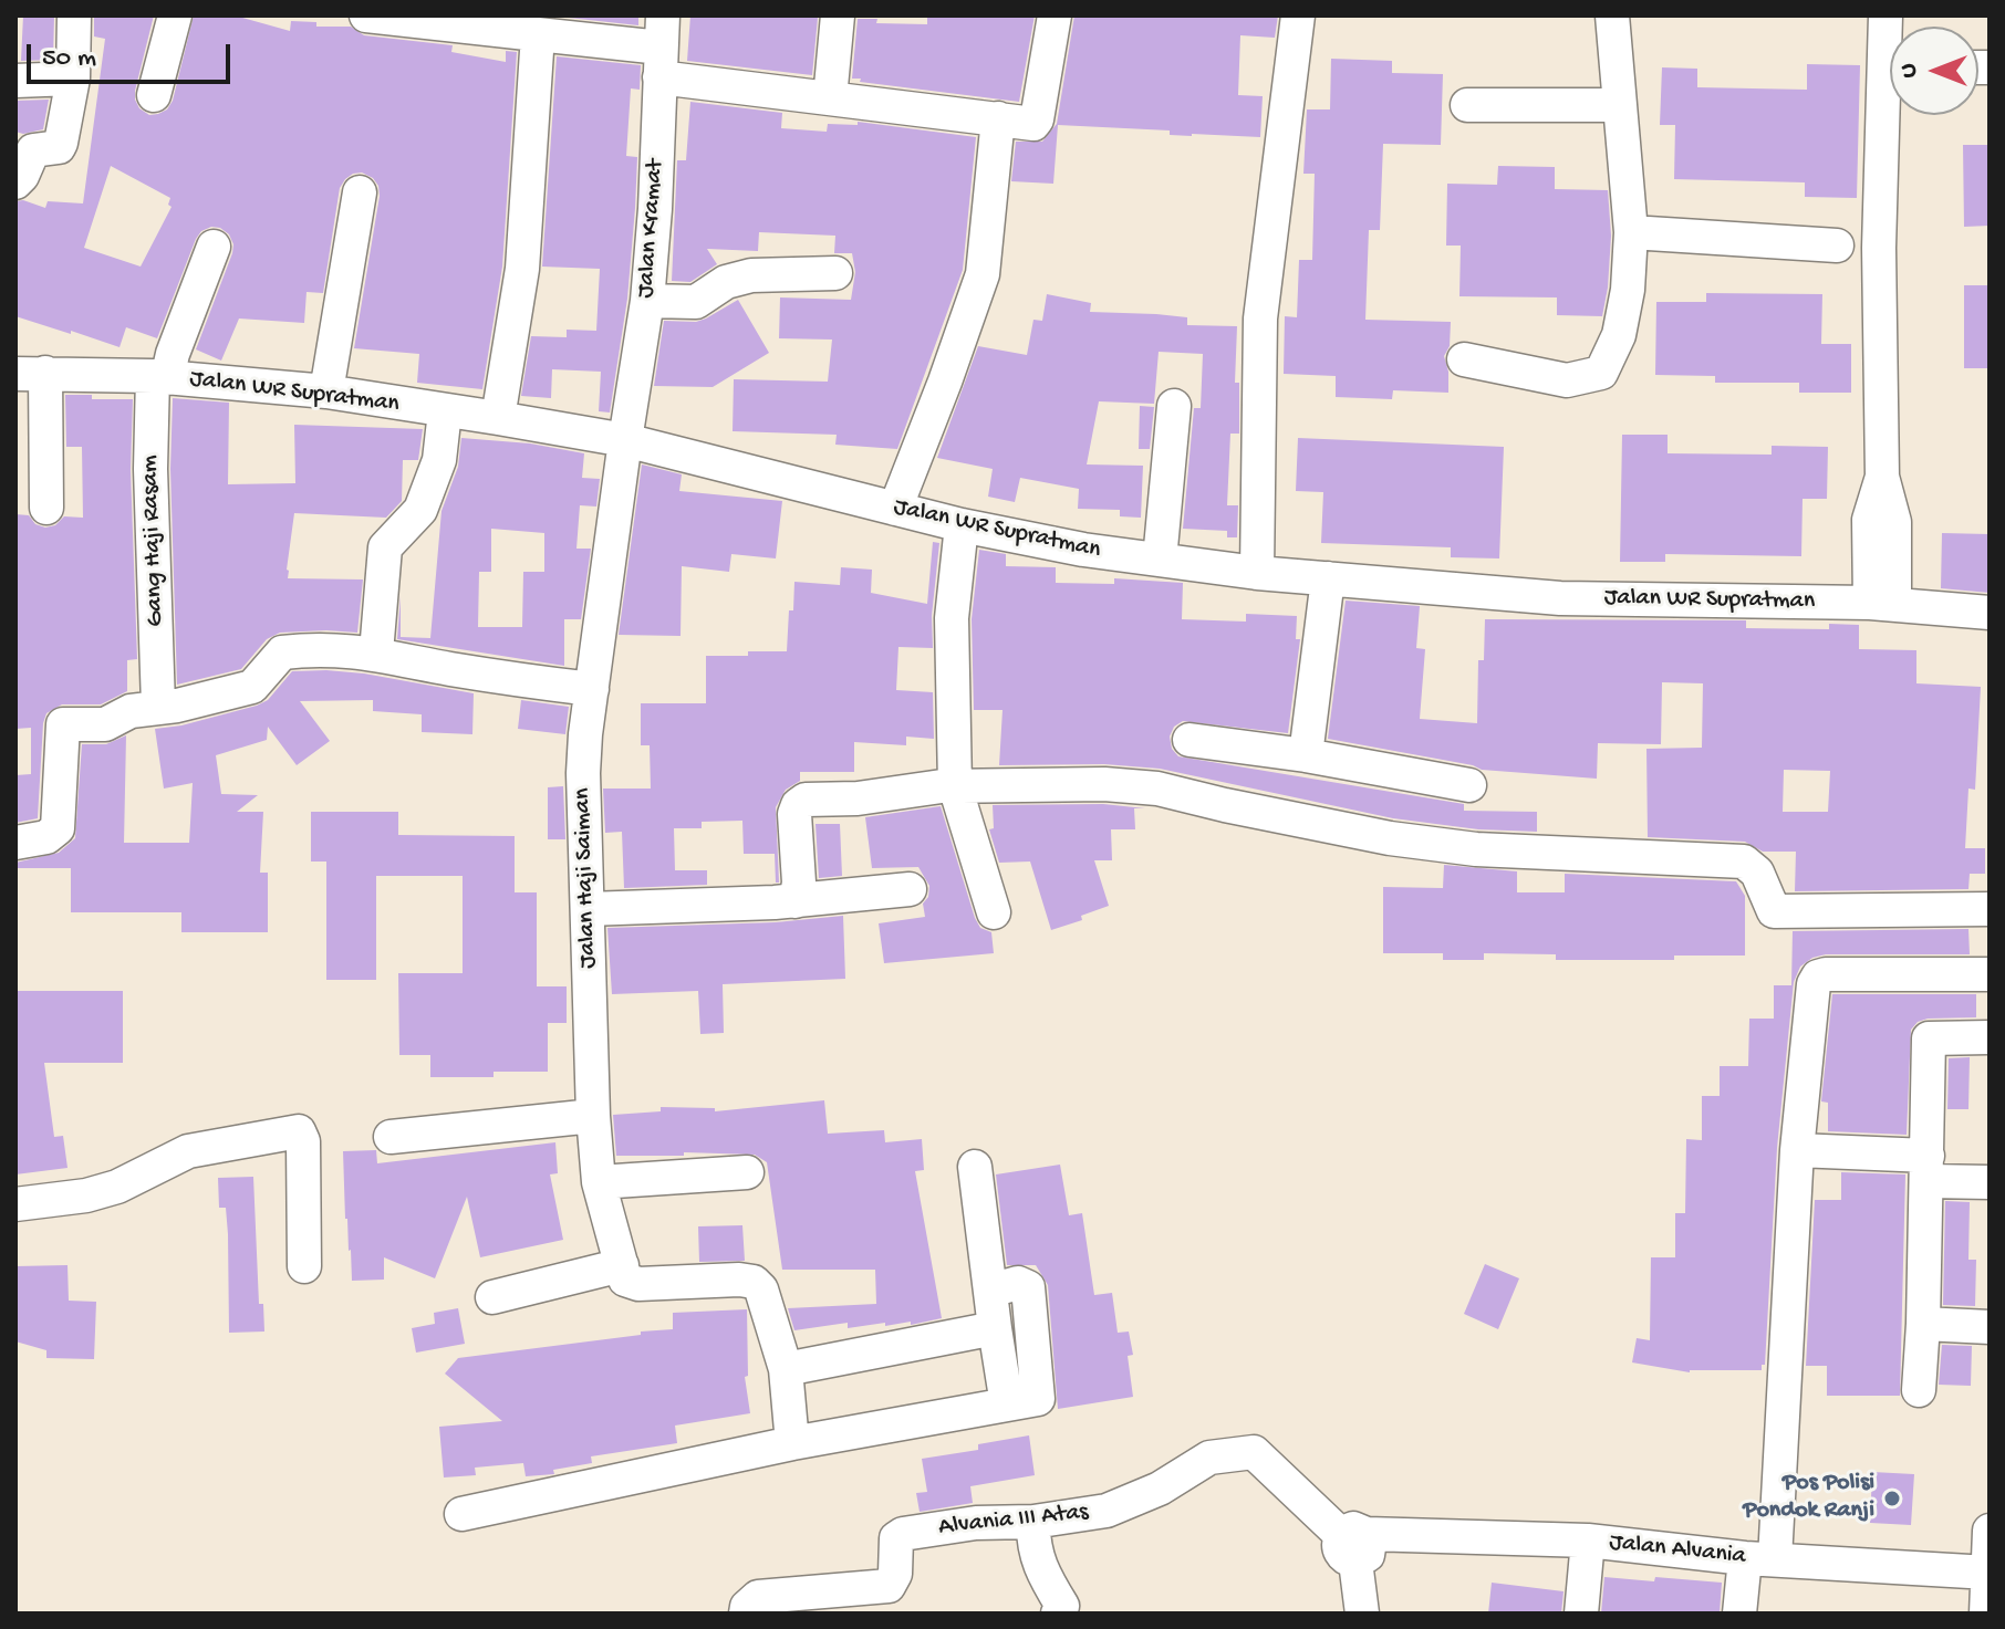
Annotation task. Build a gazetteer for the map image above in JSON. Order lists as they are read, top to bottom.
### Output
{
  "streets": {
    "street": [
      "Jalan Kramat",
      "Jalan WR Supratman",
      "Gang Haji Rasam",
      "Jalan Haji Saiman",
      "Alvania III Atas",
      "Jalan Alvania"
    ]
  },
  "crossings": [
    ["Jalan Kramat", "Jalan WR Supratman"],
    ["Jalan Kramat", "Jalan Haji Saiman"],
    ["Jalan WR Supratman", "Gang Haji Rasam"],
    ["Jalan WR Supratman", "Jalan Haji Saiman"],
    ["Alvania III Atas", "Jalan Alvania"]
  ],
  "places": ["Pos Polisi Pondok Ranji"],
  "scale_bar": "50 m",
  "north": "left"
}
